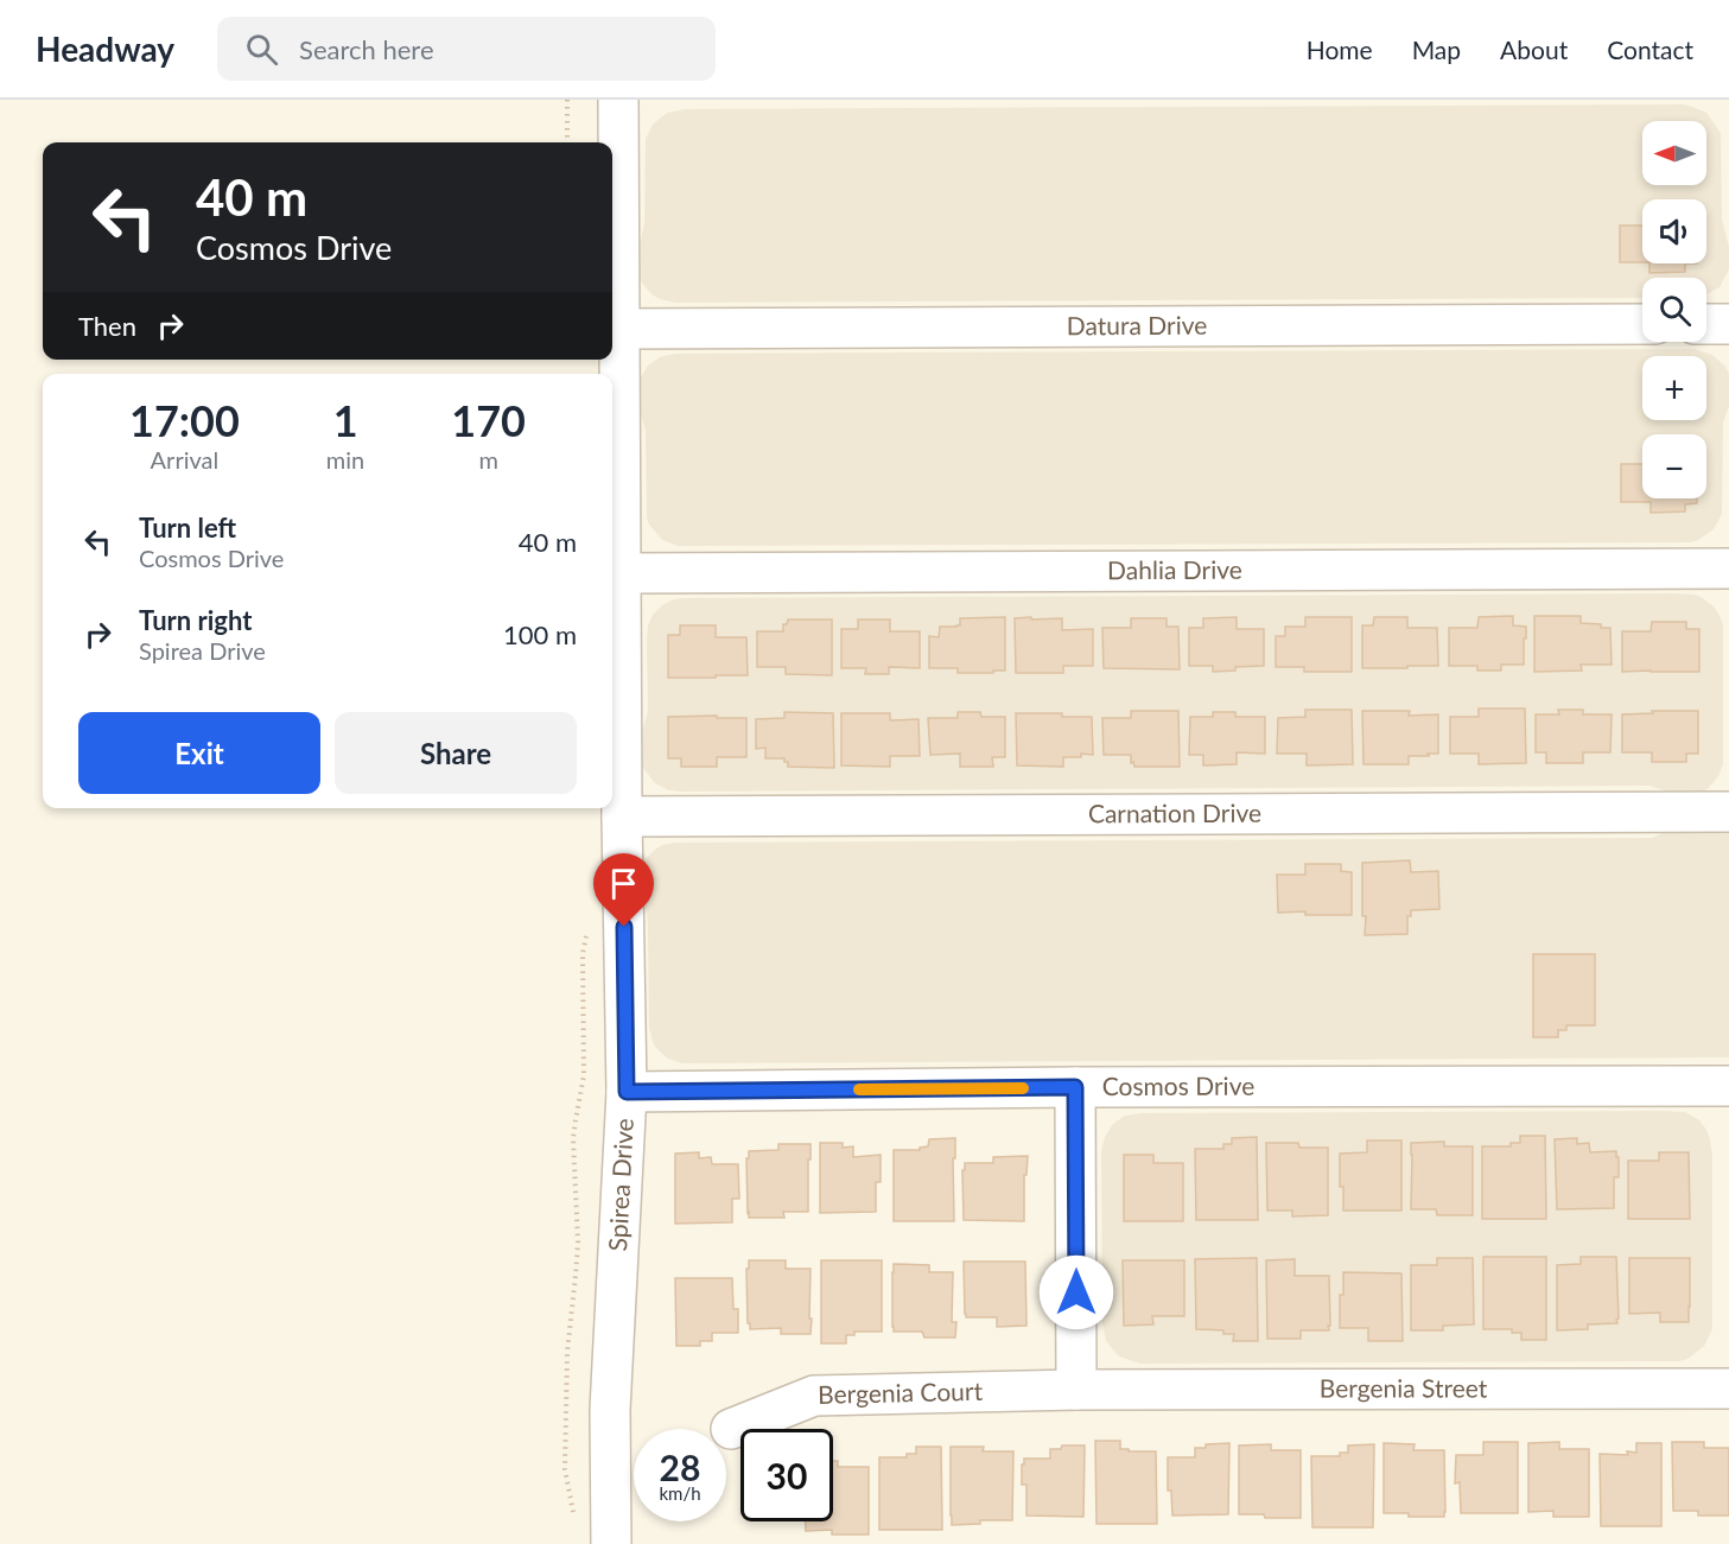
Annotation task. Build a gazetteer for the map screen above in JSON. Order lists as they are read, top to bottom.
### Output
{
  "streets": {
    "street": [
      "Datura Drive",
      "Dahlia Drive",
      "Carnation Drive",
      "Cosmos Drive",
      "Spirea Drive",
      "Bergenia Street",
      "Bergenia Court"
    ]
  },
  "crossings": [
    ["Datura Drive", "Spirea Drive"],
    ["Dahlia Drive", "Spirea Drive"],
    ["Carnation Drive", "Spirea Drive"],
    ["Cosmos Drive", "Spirea Drive"],
    ["Bergenia Street", "Bergenia Court"]
  ],
  "north": "left",
  "page": {
    "header": "Headway",
    "search": "Search here",
    "nav": [
      "Home",
      "Map",
      "About",
      "Contact"
    ],
    "map_buttons": ["+", "−"],
    "turn": ["40 m", "Cosmos Drive"],
    "then": "Then",
    "eta": [
      "17:00",
      "Arrival",
      "1",
      "min",
      "170",
      "m"
    ],
    "list": [
      {
        "name": "Turn left",
        "note": "Cosmos Drive",
        "value": "40 m"
      },
      {
        "name": "Turn right",
        "note": "Spirea Drive",
        "value": "100 m"
      }
    ],
    "buttons": ["Exit", "Share"],
    "speed": "28 km/h",
    "limit": "30"
  }
}
